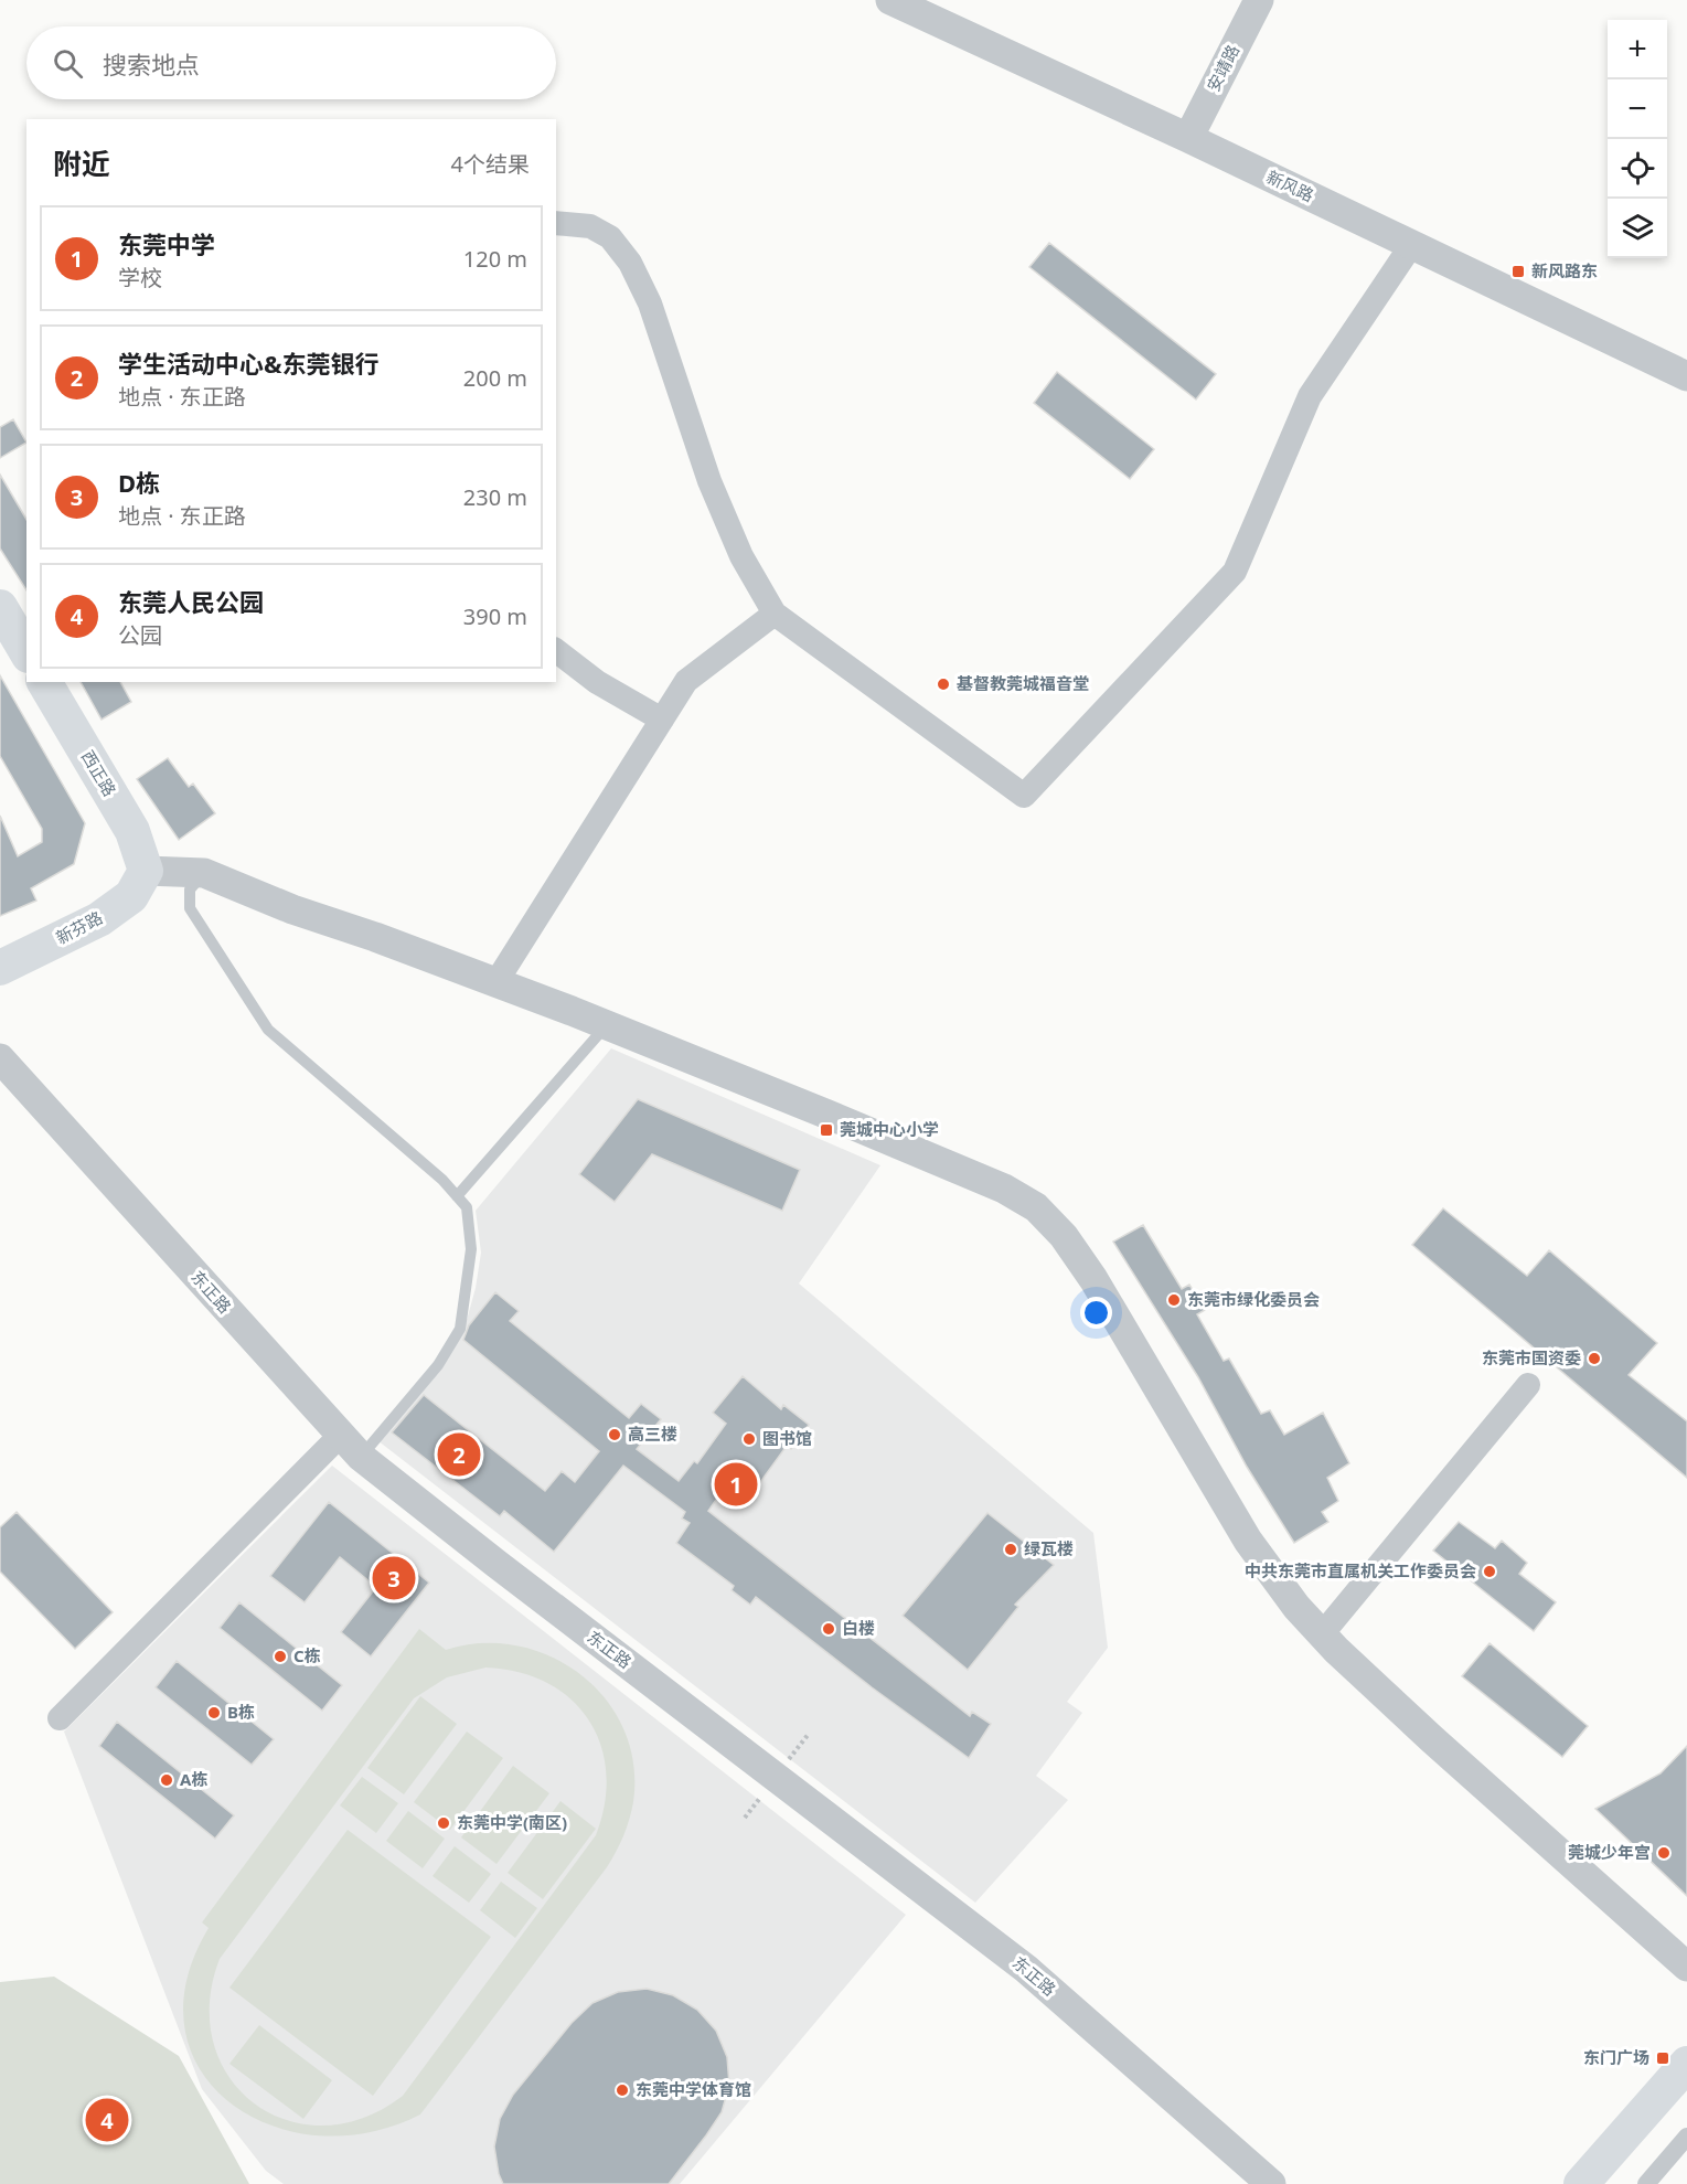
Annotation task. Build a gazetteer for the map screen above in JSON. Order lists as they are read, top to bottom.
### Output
{
  "streets": {
    "main road": ["西正路", "新芬路"],
    "street": ["安靖路", "新风路", "东正路"]
  },
  "crossings": [
    ["安靖路", "新风路"],
    ["西正路", "新芬路"]
  ],
  "places": {
    "transit": ["新风路东", "莞城中心小学", "东门广场"],
    "other": [
      "基督教莞城福音堂",
      "东莞市绿化委员会",
      "东莞市国资委",
      "高三楼",
      "图书馆",
      "绿瓦楼",
      "中共东莞市直属机关工作委员会",
      "白楼",
      "C栋",
      "B栋",
      "A栋",
      "东莞中学(南区)",
      "莞城少年宫",
      "东莞中学体育馆"
    ]
  },
  "page": {
    "map_buttons": ["+", "−"],
    "search": "搜索地点",
    "heading": ["附近", "4个结果"],
    "list": [
      {
        "mark": "1",
        "name": "东莞中学",
        "note": "学校",
        "value": "120 m"
      },
      {
        "mark": "2",
        "name": "学生活动中心&东莞银行",
        "note": "地点 · 东正路",
        "value": "200 m"
      },
      {
        "mark": "3",
        "name": "D栋",
        "note": "地点 · 东正路",
        "value": "230 m"
      },
      {
        "mark": "4",
        "name": "东莞人民公园",
        "note": "公园",
        "value": "390 m"
      }
    ],
    "pins": [
      "2",
      "1",
      "3",
      "4"
    ]
  }
}
